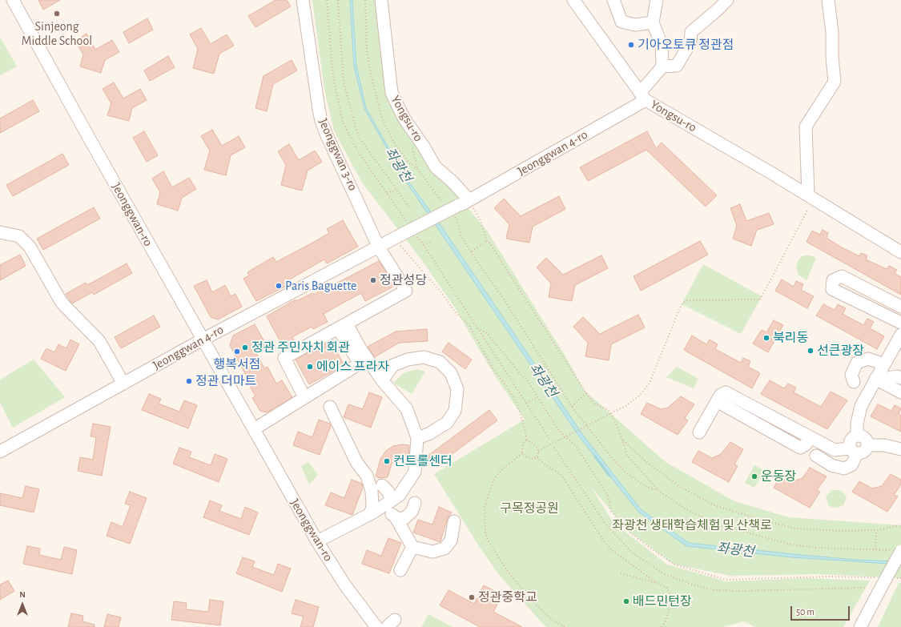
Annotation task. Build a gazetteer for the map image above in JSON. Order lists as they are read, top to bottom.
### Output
{
  "streets": {
    "street": [
      "Yongsu-ro",
      "Jeonggwan 4-ro",
      "Jeonggwan 3-ro",
      "Jeonggwan-ro"
    ]
  },
  "crossings": [
    ["Yongsu-ro", "Jeonggwan 4-ro"],
    ["Jeonggwan 4-ro", "Jeonggwan 3-ro"],
    ["Jeonggwan 4-ro", "Jeonggwan-ro"]
  ],
  "water": ["좌광천"],
  "parks": ["구목정공원", "좌광천 생태학습체험 및 산책로"],
  "places": [
    "Sinjeong Middle School",
    "기아오토큐 정관점",
    "정관성당",
    "Paris Baguette",
    "북리동",
    "정관 주민자치 회관",
    "선큰광장",
    "행복서점",
    "에이스 프라자",
    "정관 더마트",
    "컨트롤센터",
    "운동장",
    "정관중학교",
    "배드민턴장"
  ],
  "scale_bar": "50 m",
  "north": "top"
}
